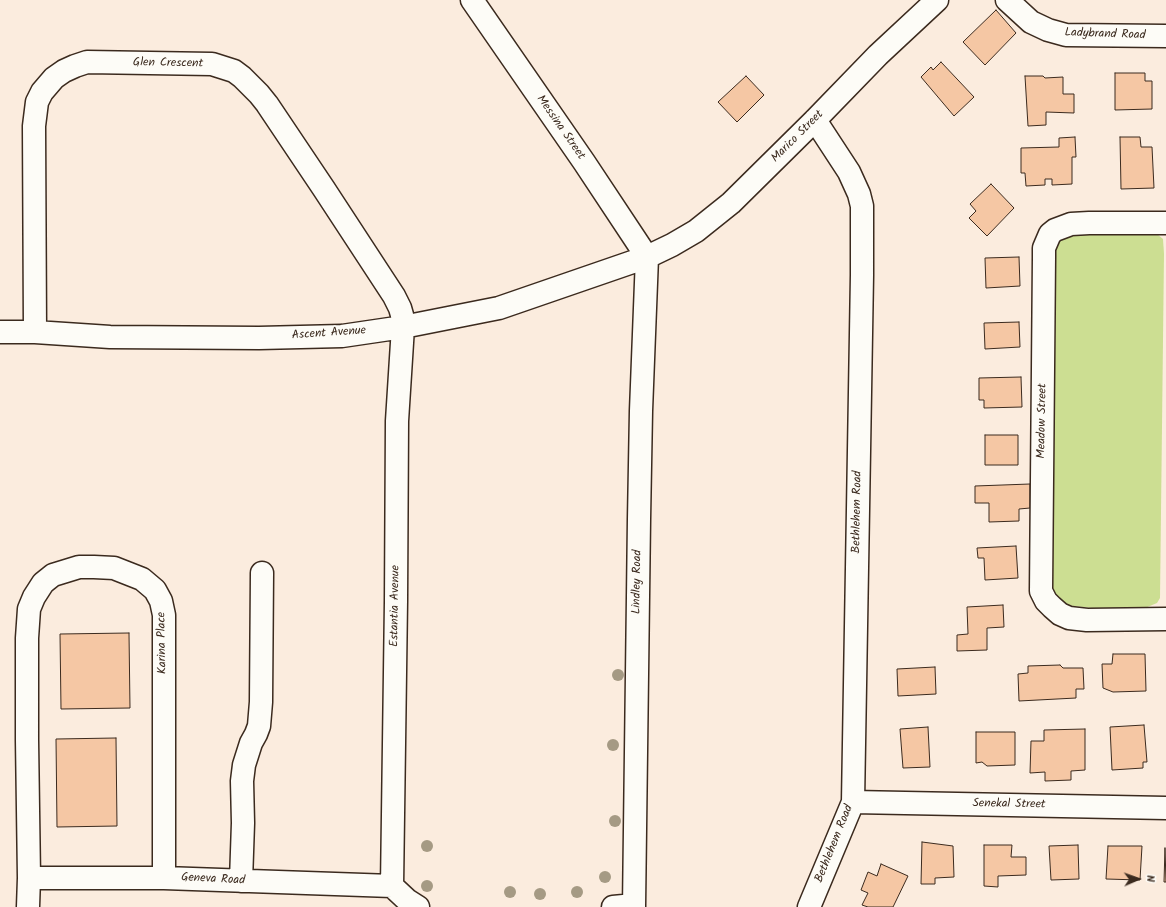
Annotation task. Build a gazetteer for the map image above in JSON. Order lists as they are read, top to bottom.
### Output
{
  "streets": {
    "street": [
      "Ladybrand Road",
      "Glen Crescent",
      "Messina Street",
      "Marico Street",
      "Ascent Avenue",
      "Meadow Street",
      "Bethlehem Road",
      "Lindley Road",
      "Estantia Avenue",
      "Karina Place",
      "Senekal Street",
      "Geneva Road"
    ]
  },
  "crossings": [
    ["Glen Crescent", "Ascent Avenue"],
    ["Glen Crescent", "Estantia Avenue"],
    ["Messina Street", "Marico Street"],
    ["Messina Street", "Ascent Avenue"],
    ["Messina Street", "Lindley Road"],
    ["Marico Street", "Ascent Avenue"],
    ["Marico Street", "Bethlehem Road"],
    ["Marico Street", "Lindley Road"],
    ["Ascent Avenue", "Lindley Road"],
    ["Ascent Avenue", "Estantia Avenue"],
    ["Bethlehem Road", "Senekal Street"],
    ["Estantia Avenue", "Geneva Road"],
    ["Karina Place", "Geneva Road"]
  ],
  "north": "right"
}
